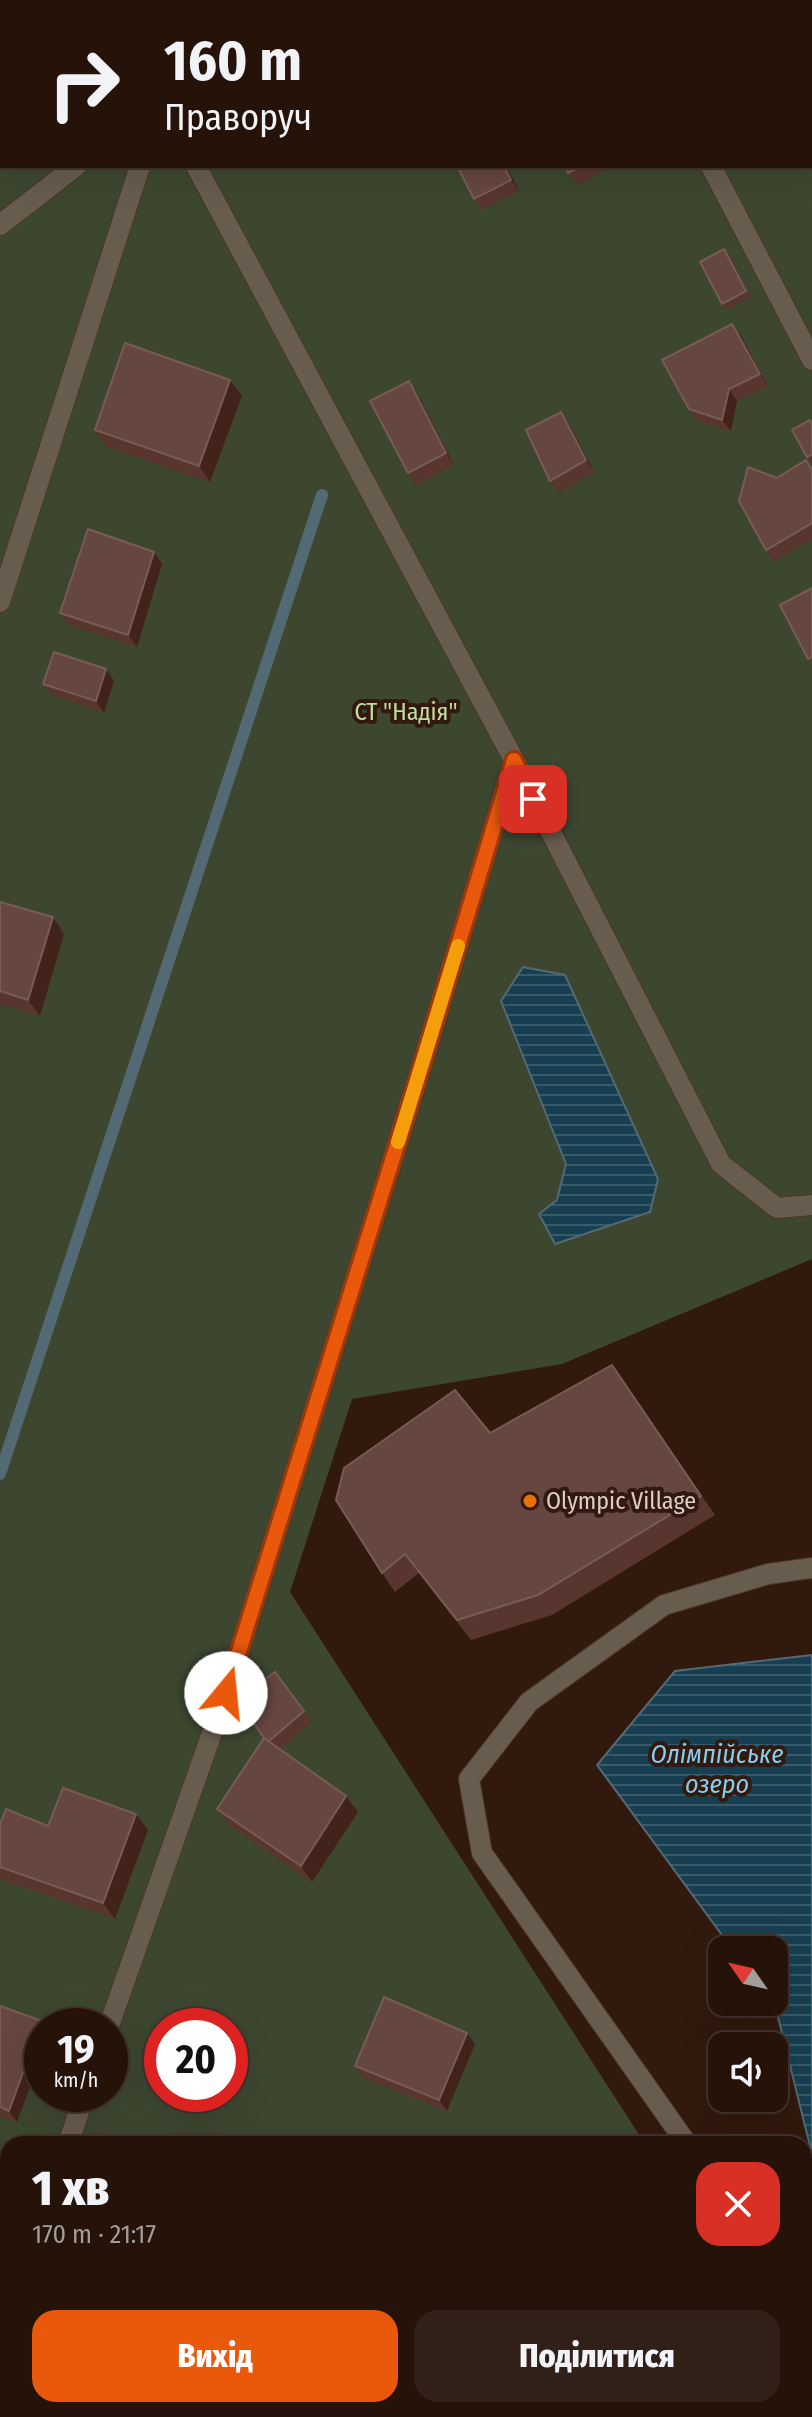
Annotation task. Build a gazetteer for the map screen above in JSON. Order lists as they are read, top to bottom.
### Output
{
  "water": ["Олімпійське озеро"],
  "parks": ["СТ \"Надія\""],
  "places": ["Olympic Village"],
  "north": "top left",
  "page": {
    "turn": ["160 m", "Праворуч"],
    "speed": "19 km/h",
    "limit": "20",
    "heading": ["1 хв", "170 m · 21:17"],
    "buttons": ["Вихід", "Поділитися"]
  }
}
